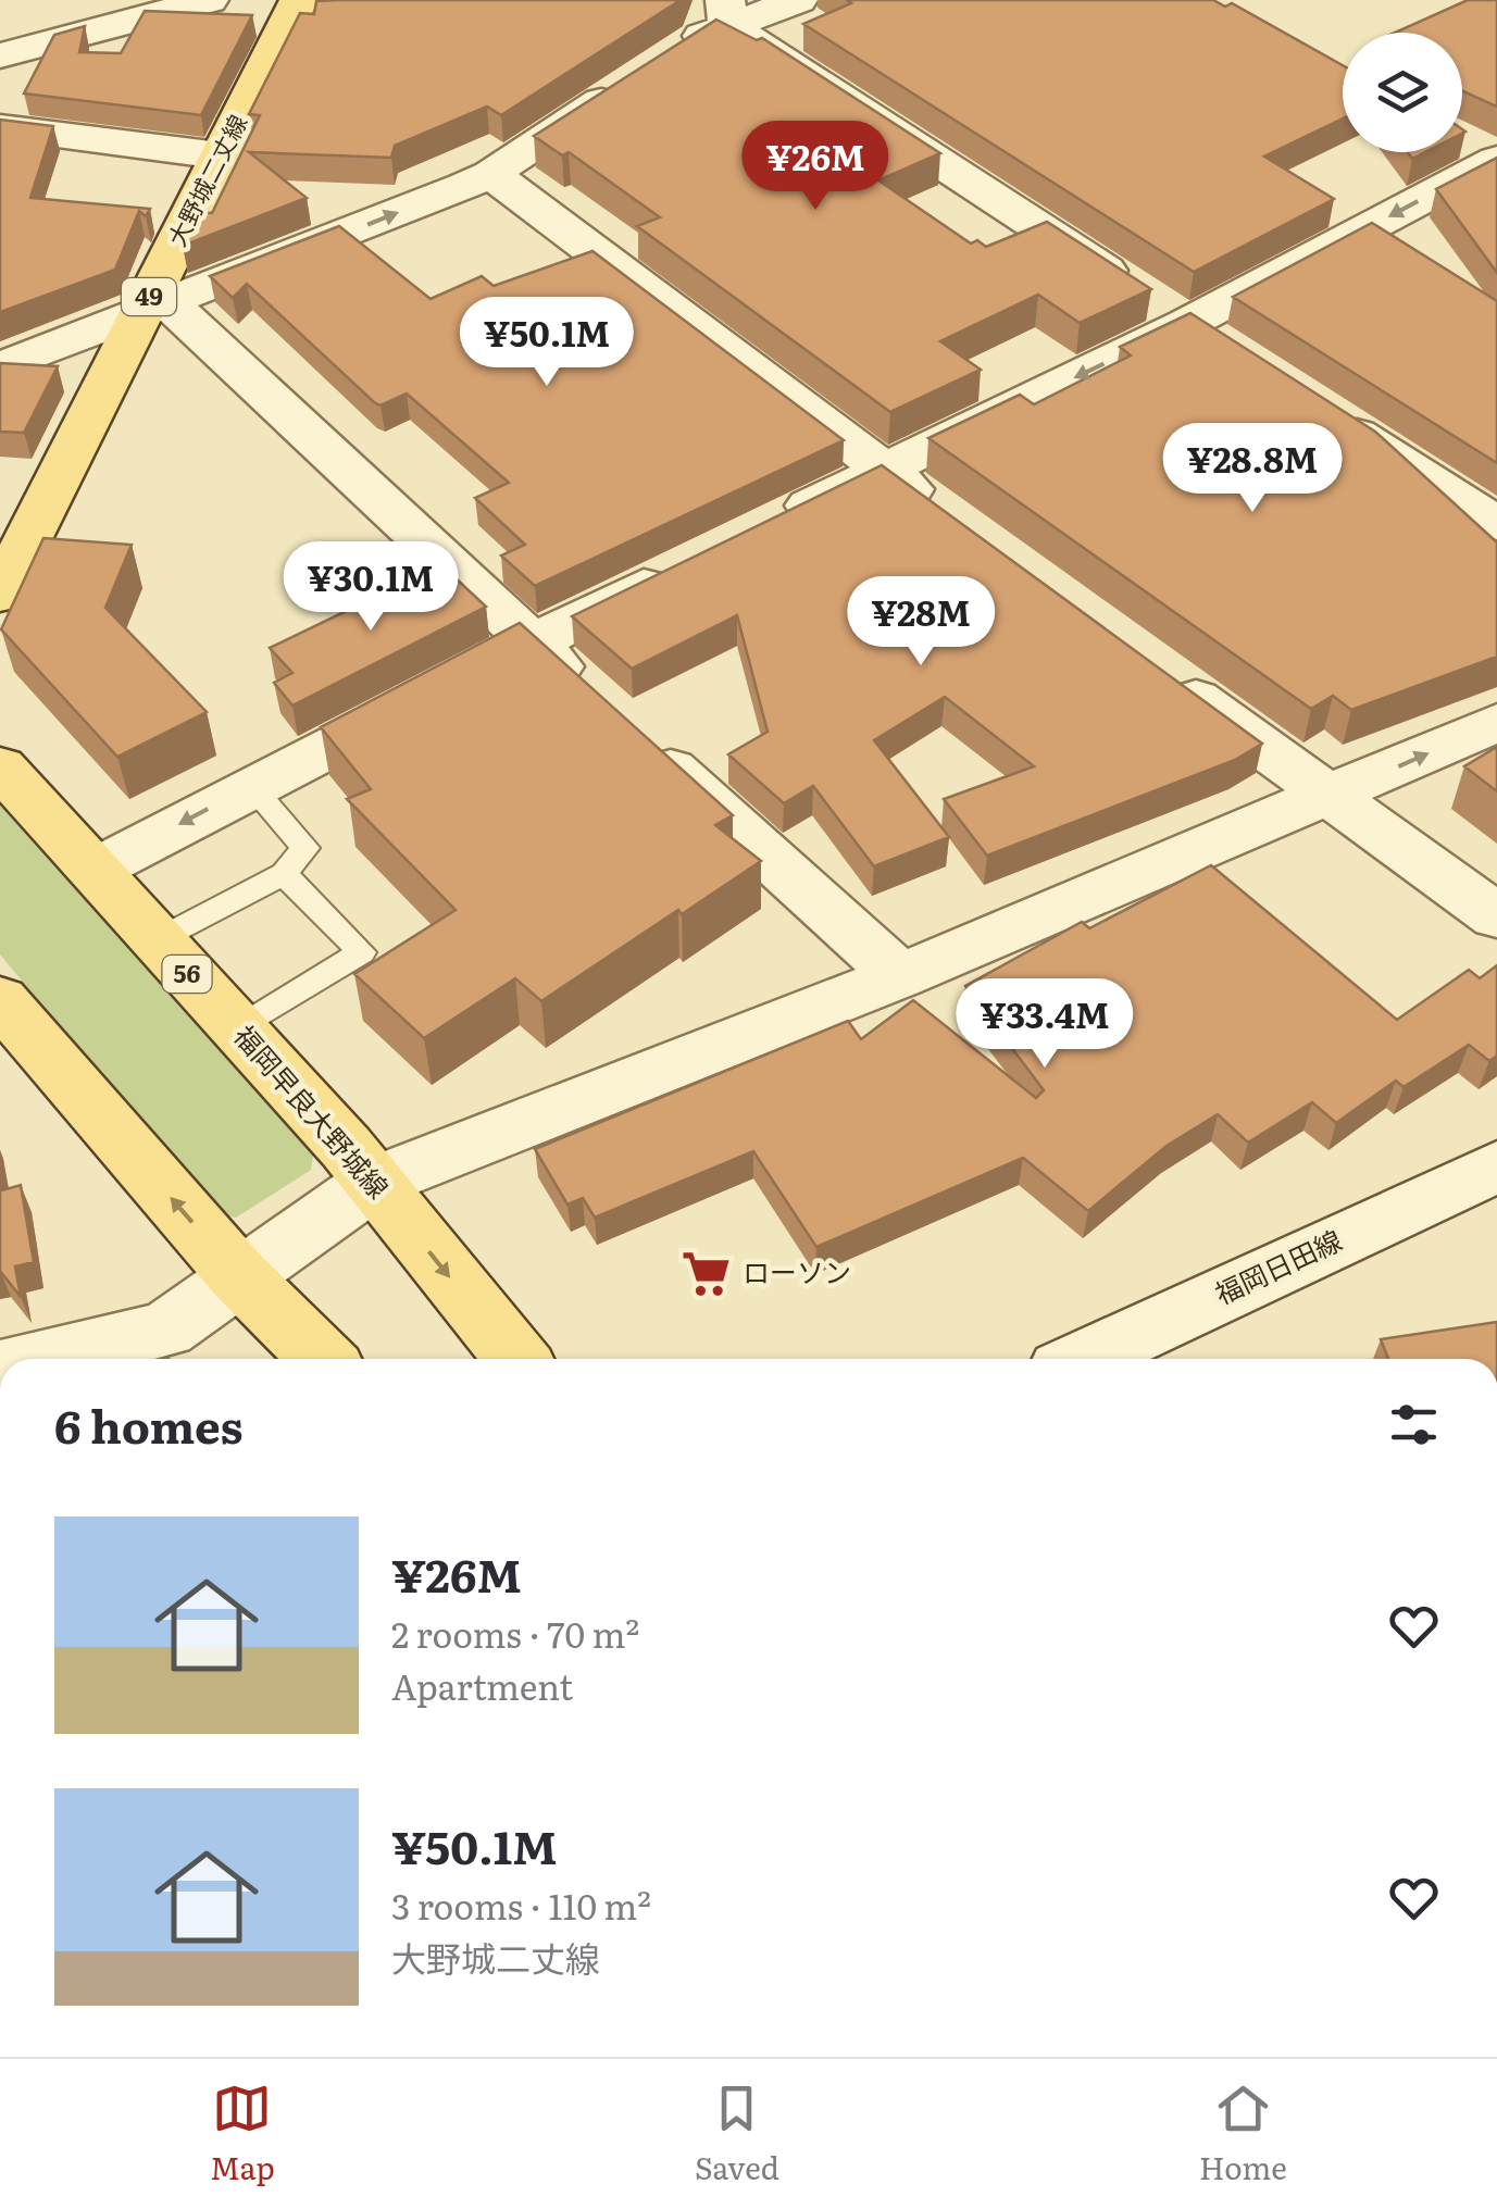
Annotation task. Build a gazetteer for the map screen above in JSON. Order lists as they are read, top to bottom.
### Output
{
  "streets": {
    "main road": [
      "大野城二丈線",
      "49",
      "56",
      "福岡早良大野城線"
    ],
    "street": ["福岡日田線"]
  },
  "places": {
    "supermarket": ["ローソン"]
  },
  "page": {
    "price": [
      "¥26M",
      "¥50.1M",
      "¥28.8M",
      "¥30.1M",
      "¥28M",
      "¥33.4M"
    ],
    "heading": "6 homes",
    "list": [
      {
        "name": "¥26M",
        "note": "2 rooms · 70 m² · Apartment"
      },
      {
        "name": "¥50.1M",
        "note": "3 rooms · 110 m² · 大野城二丈線"
      }
    ],
    "tabs": ["Map", "Saved", "Home"]
  }
}
